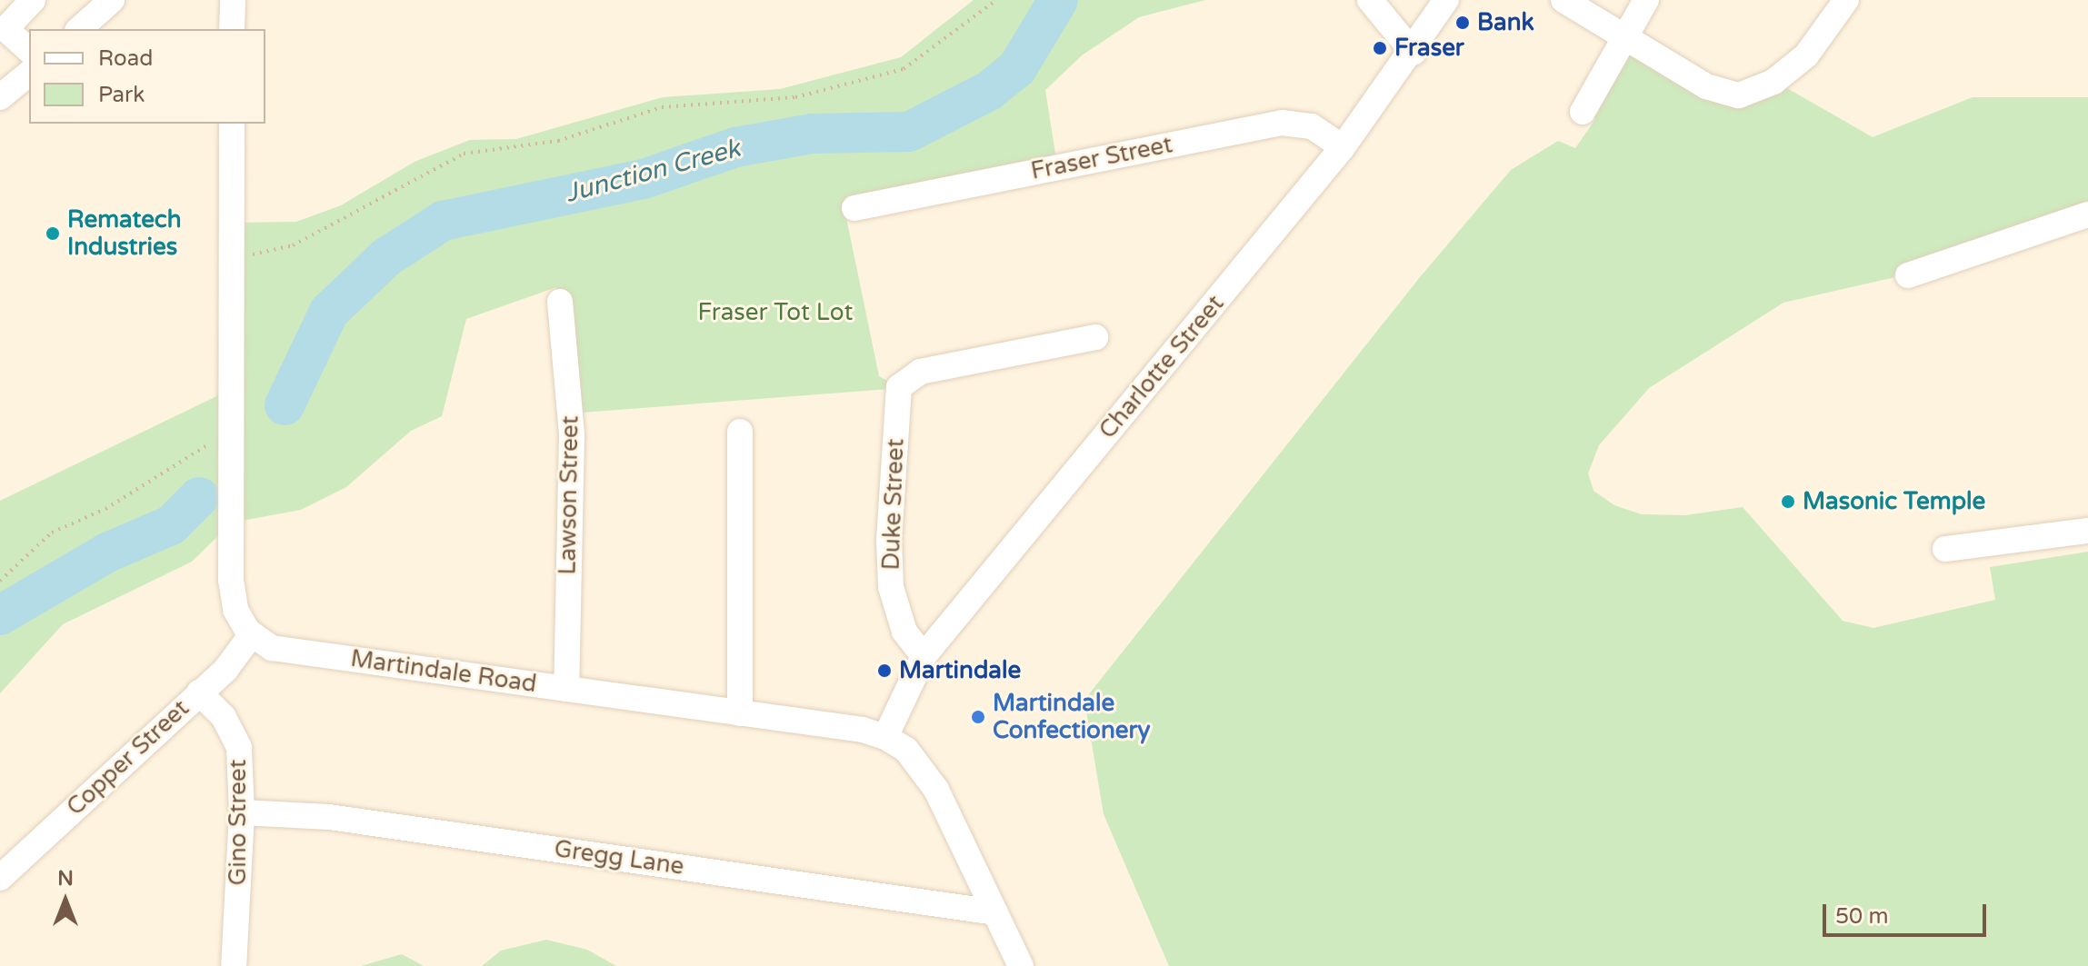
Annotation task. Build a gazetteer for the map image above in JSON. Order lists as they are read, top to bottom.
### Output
{
  "streets": {
    "street": [
      "Fraser Street",
      "Charlotte Street",
      "Lawson Street",
      "Duke Street",
      "Martindale Road",
      "Copper Street",
      "Gino Street",
      "Gregg Lane"
    ]
  },
  "crossings": [
    ["Fraser Street", "Charlotte Street"],
    ["Charlotte Street", "Duke Street"],
    ["Charlotte Street", "Martindale Road"],
    ["Lawson Street", "Martindale Road"],
    ["Martindale Road", "Copper Street"],
    ["Martindale Road", "Gregg Lane"],
    ["Copper Street", "Gino Street"],
    ["Gino Street", "Gregg Lane"]
  ],
  "water": ["Junction Creek"],
  "parks": ["Fraser Tot Lot"],
  "places": [
    "Bank",
    "Fraser",
    "Rematech Industries",
    "Masonic Temple",
    "Martindale",
    "Martindale Confectionery"
  ],
  "legend": ["Road", "Park"],
  "scale_bar": "50 m",
  "north": "top"
}
